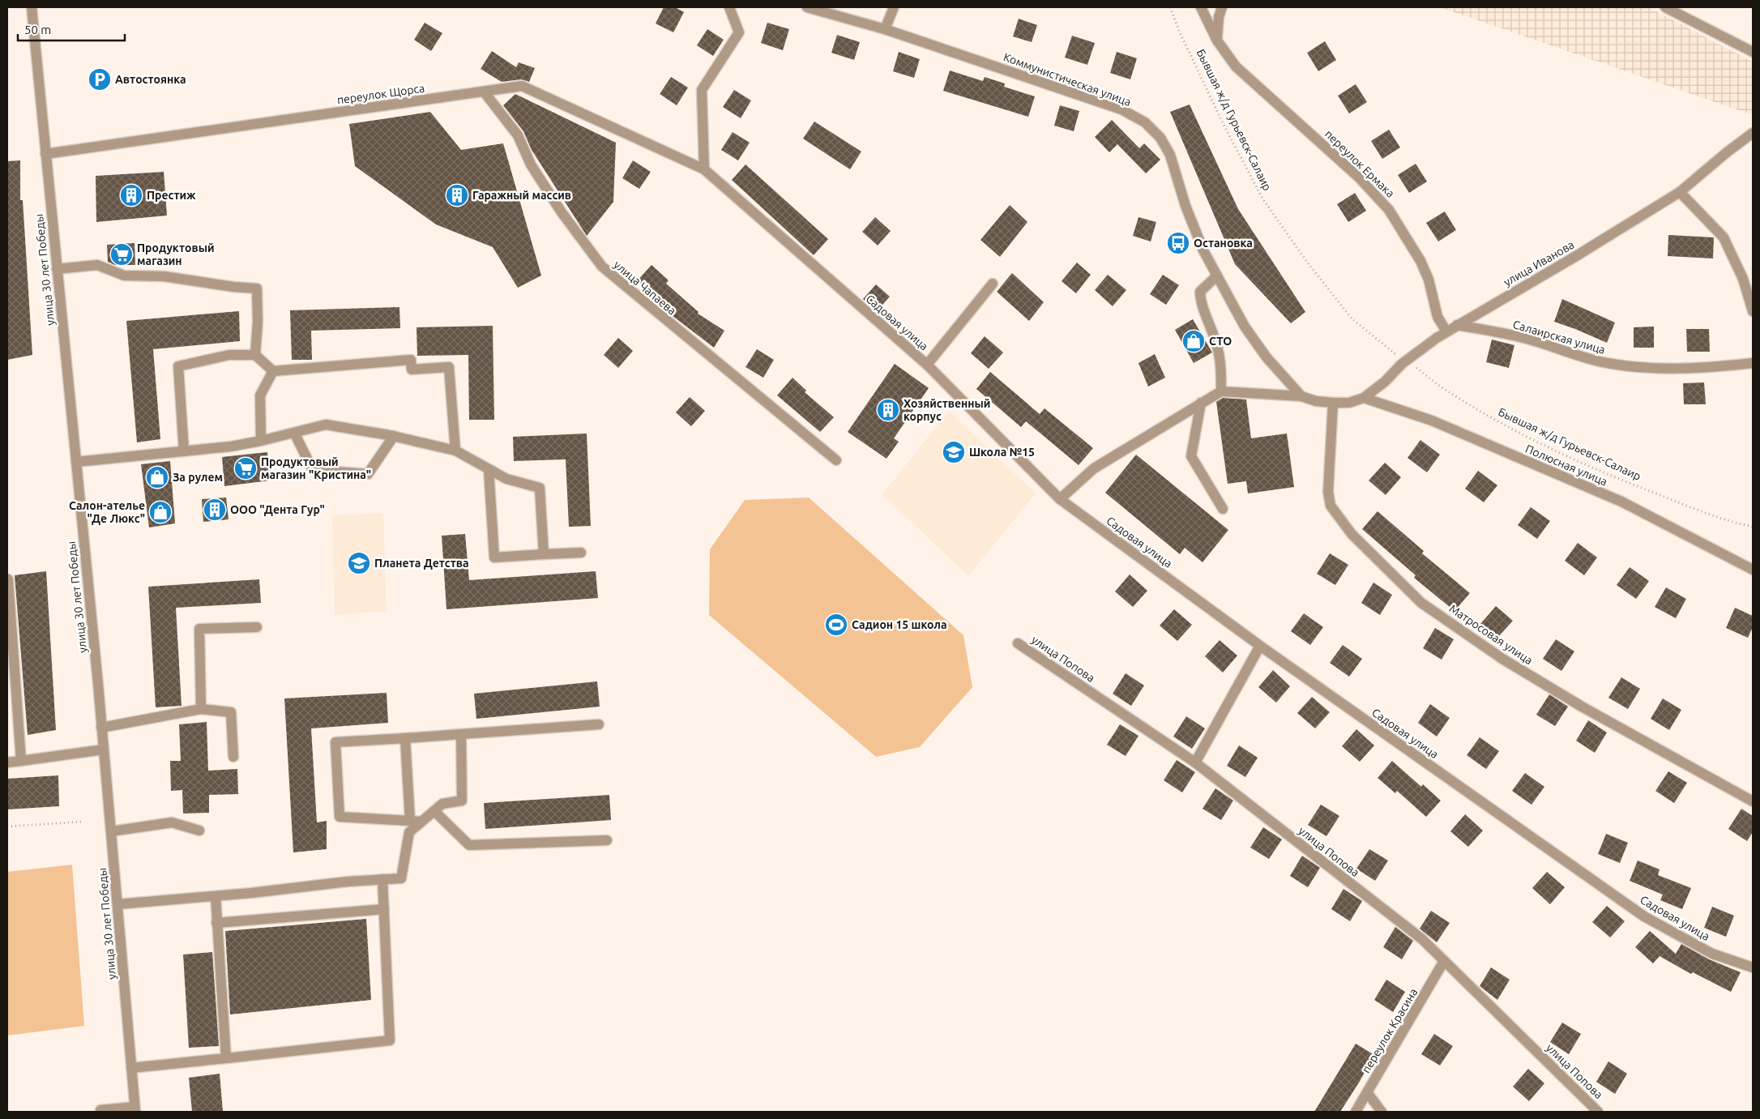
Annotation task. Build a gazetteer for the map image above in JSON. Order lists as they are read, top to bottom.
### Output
{
  "streets": {
    "street": [
      "Коммунистическая улица",
      "переулок Щорса",
      "переулок Ермака",
      "улица Иванова",
      "улица 30 лет Победы",
      "улица Чапаева",
      "Садовая улица",
      "Салаирская улица",
      "Полюсная улица",
      "Матросовая улица",
      "улица Попова",
      "переулок Красина"
    ],
    "path": ["Бывшая ж/д Гурьевск-Салаир"]
  },
  "crossings": [
    ["переулок Щорса", "улица 30 лет Победы"],
    ["переулок Щорса", "улица Чапаева"],
    ["переулок Щорса", "Садовая улица"],
    ["Бывшая ж/д Гурьевск-Салаир", "улица Иванова"],
    ["переулок Ермака", "улица Иванова"],
    ["улица Иванова", "Салаирская улица"],
    ["улица Иванова", "Полюсная улица"],
    ["улица Иванова", "Матросовая улица"],
    ["улица Попова", "переулок Красина"]
  ],
  "places": {
    "parking": ["Автостоянка"],
    "building": [
      "Престиж",
      "Гаражный массив",
      "Хозяйственный корпус",
      "ООО \"Дента Гур\""
    ],
    "bus stop": ["Остановка"],
    "supermarket": ["Продуктовый магазин", "Продуктовый магазин \"Кристина\""],
    "shop": ["СТО", "За рулем", "Салон-ателье \"Де Люкс\""],
    "school or university": ["Школа №15", "Планета Детства"],
    "sports": ["Садион 15 школа"]
  },
  "scale_bar": "50 m"
}
